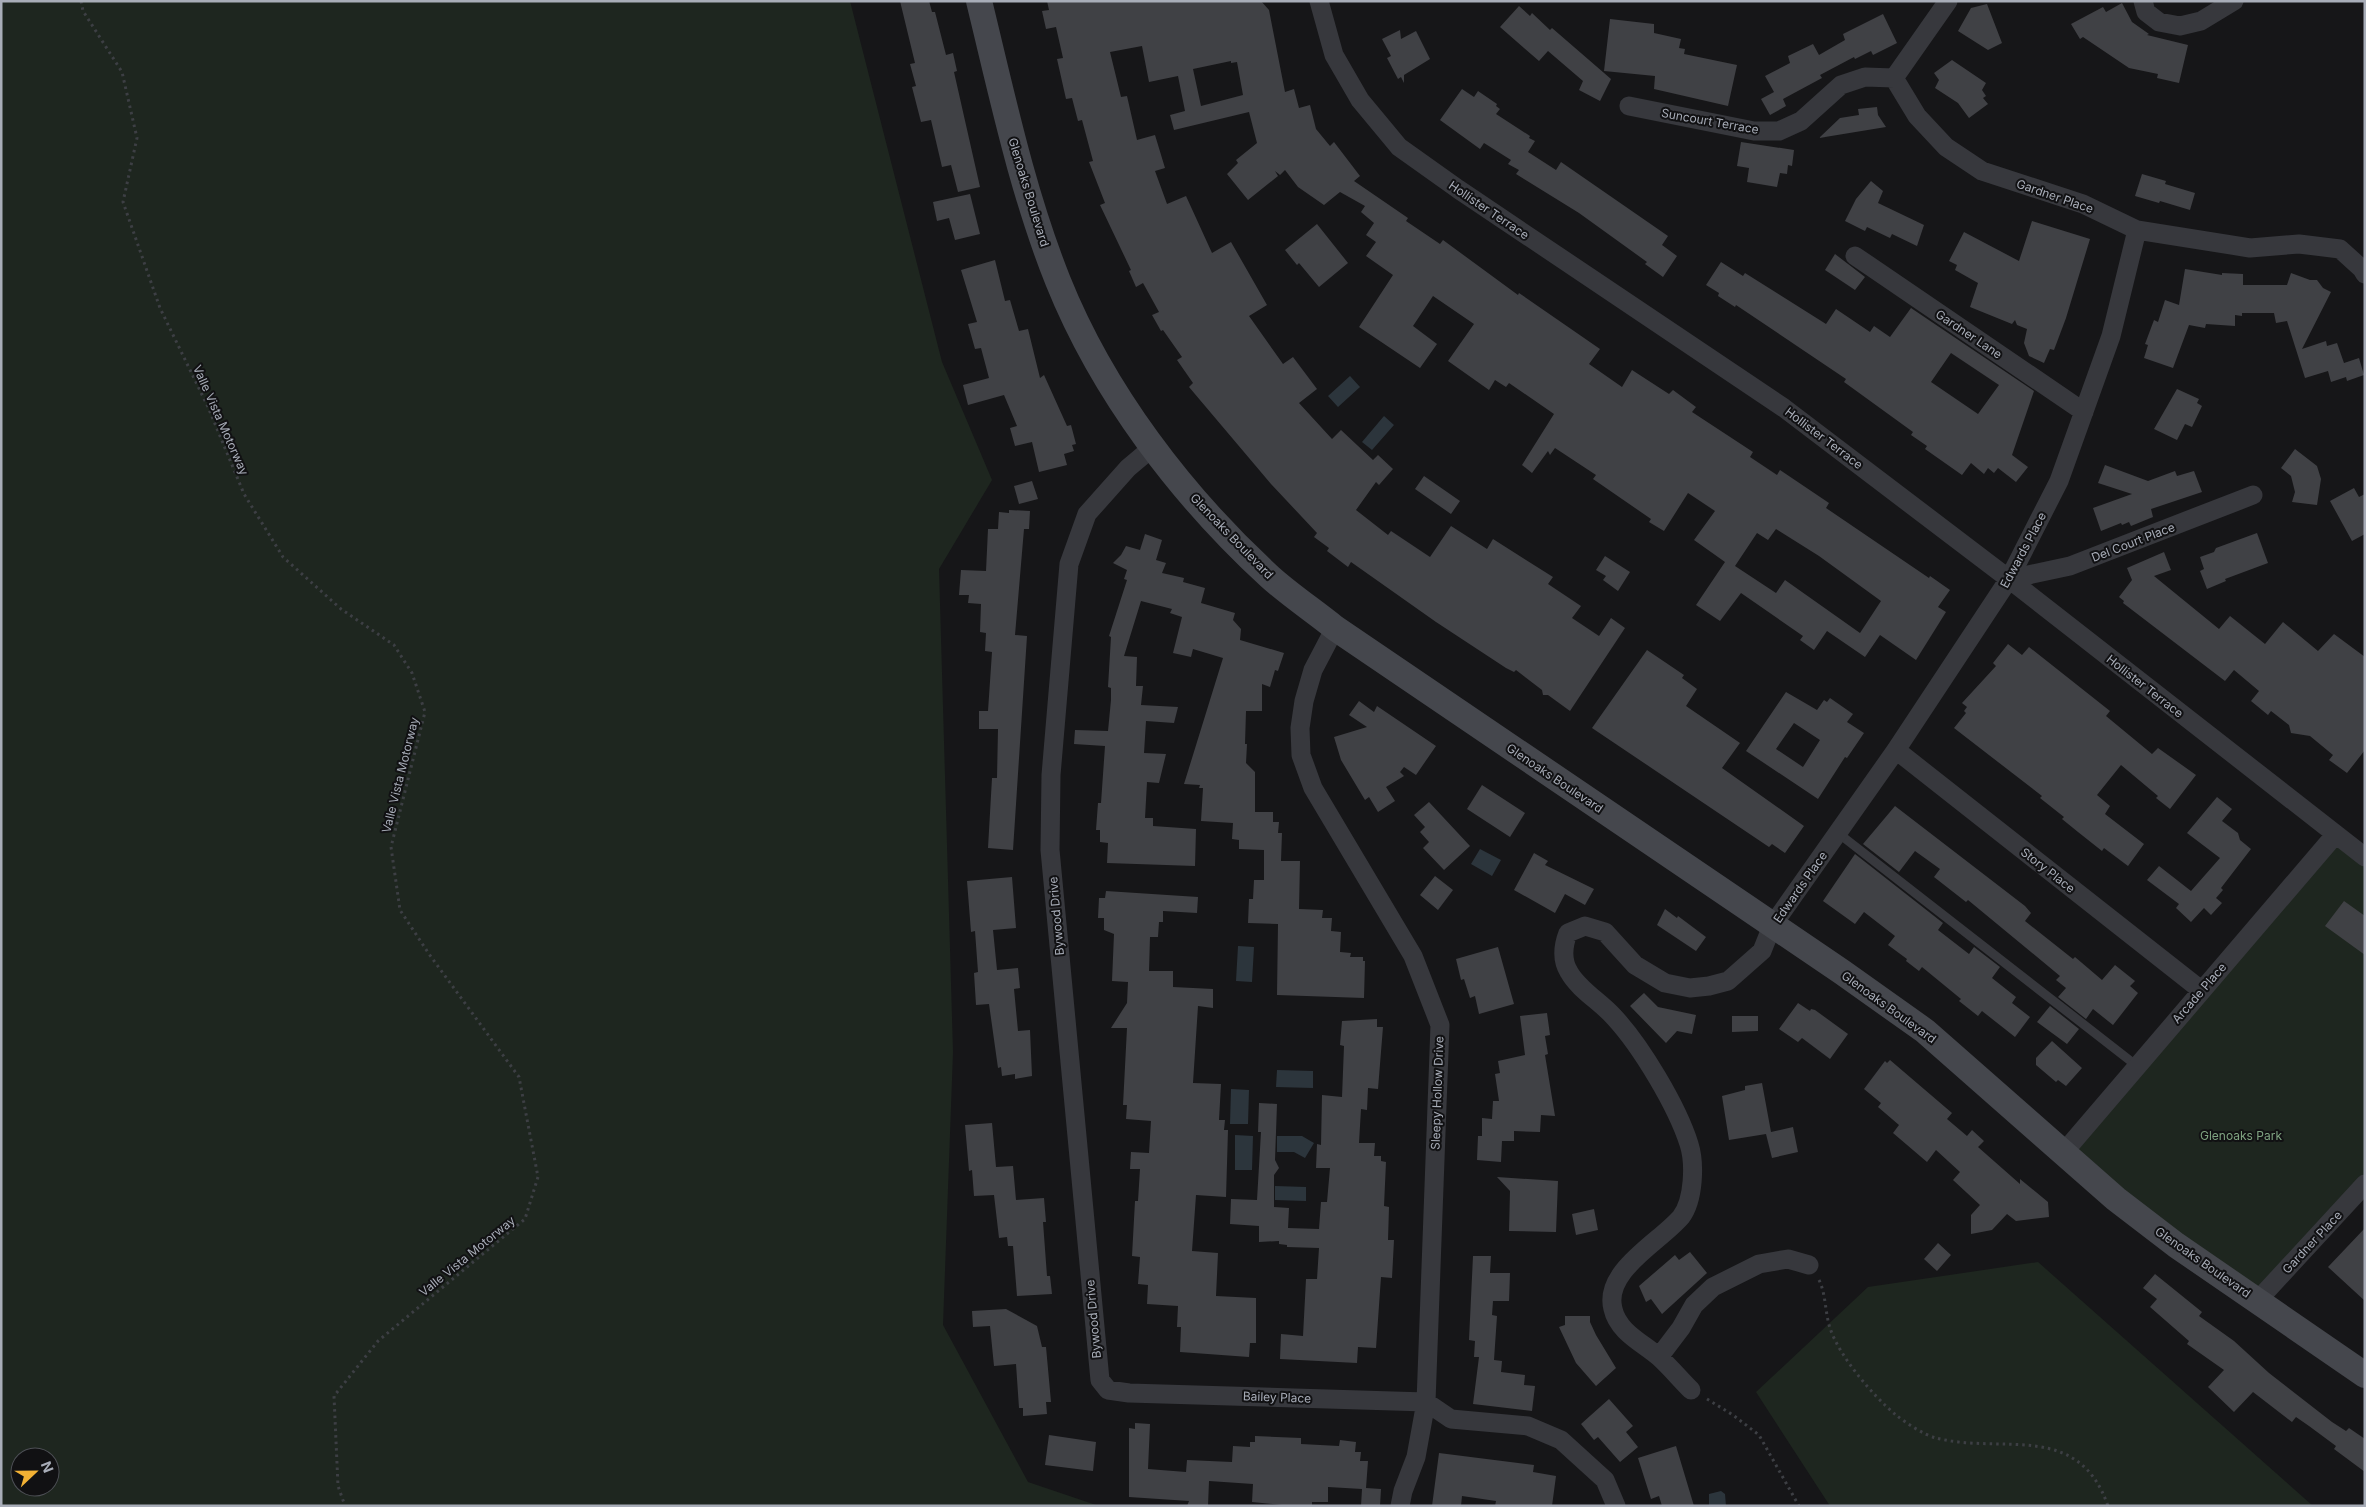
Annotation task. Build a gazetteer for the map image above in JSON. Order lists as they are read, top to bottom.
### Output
{
  "streets": {
    "street": [
      "Suncourt Terrace",
      "Glenoaks Boulevard",
      "Gardner Place",
      "Hollister Terrace",
      "Gardner Lane",
      "Del Court Place",
      "Edwards Place",
      "Story Place",
      "Bywood Drive",
      "Arcade Place",
      "Sleepy Hollow Drive",
      "Bailey Place"
    ],
    "path": ["Valle Vista Motorway"]
  },
  "crossings": [
    ["Suncourt Terrace", "Gardner Place"],
    ["Glenoaks Boulevard", "Gardner Place"],
    ["Glenoaks Boulevard", "Edwards Place"],
    ["Glenoaks Boulevard", "Bywood Drive"],
    ["Glenoaks Boulevard", "Arcade Place"],
    ["Glenoaks Boulevard", "Sleepy Hollow Drive"],
    ["Gardner Place", "Edwards Place"],
    ["Hollister Terrace", "Del Court Place"],
    ["Hollister Terrace", "Edwards Place"],
    ["Hollister Terrace", "Arcade Place"],
    ["Gardner Lane", "Edwards Place"],
    ["Del Court Place", "Edwards Place"],
    ["Edwards Place", "Story Place"],
    ["Story Place", "Arcade Place"],
    ["Bywood Drive", "Bailey Place"],
    ["Sleepy Hollow Drive", "Bailey Place"]
  ],
  "parks": ["Glenoaks Park"],
  "north": "right"
}
